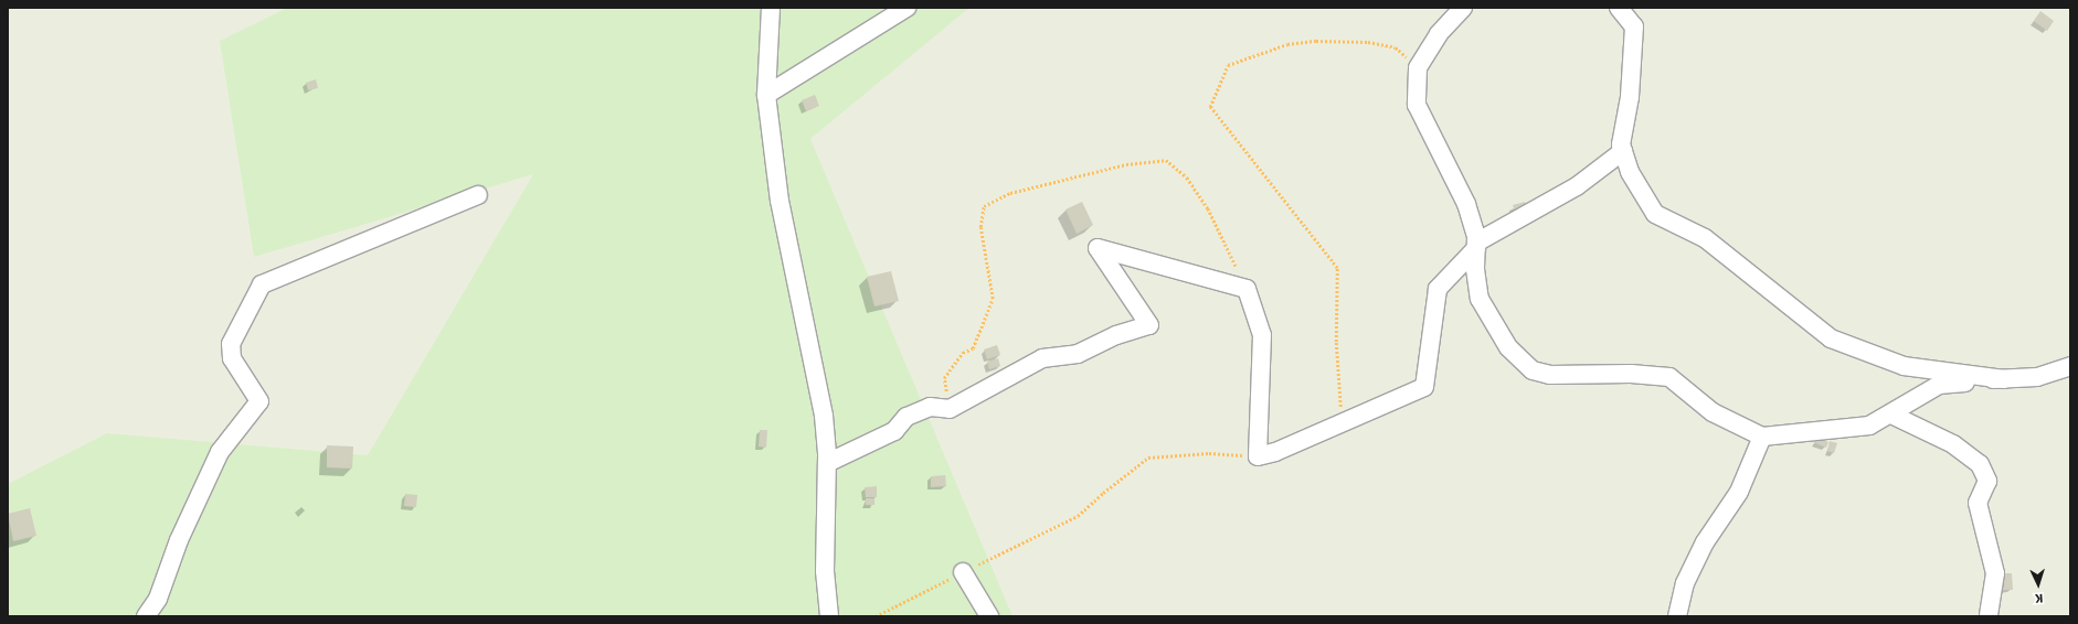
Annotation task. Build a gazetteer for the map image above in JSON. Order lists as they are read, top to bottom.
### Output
{
  "north": "bottom"
}
